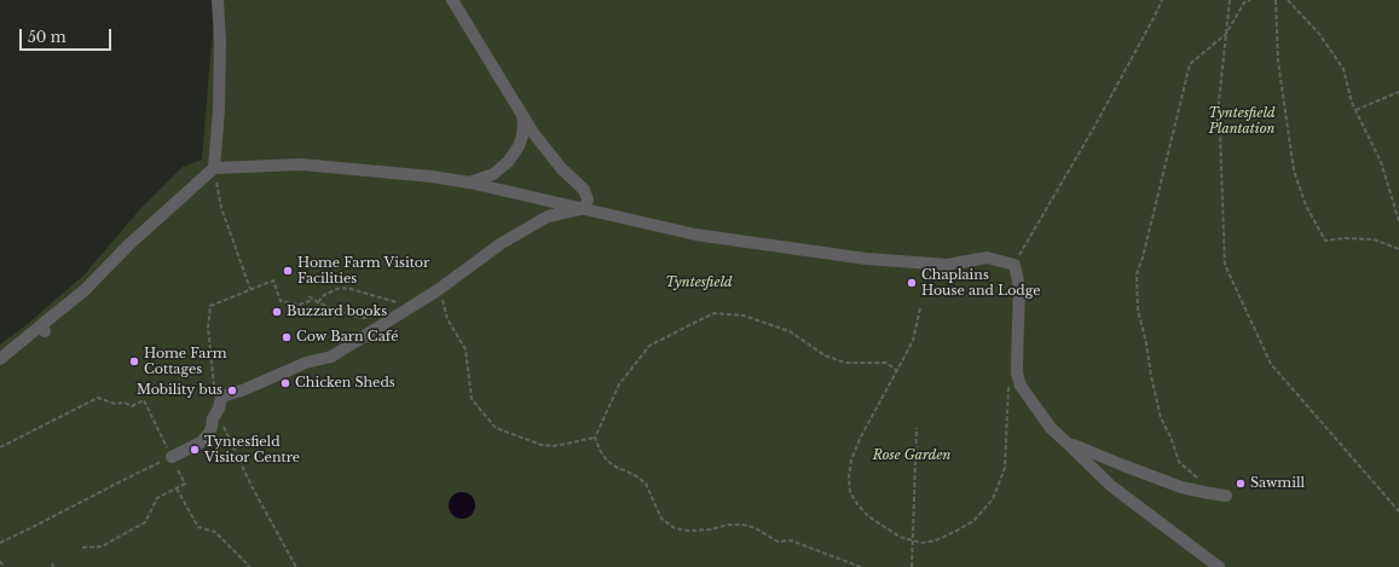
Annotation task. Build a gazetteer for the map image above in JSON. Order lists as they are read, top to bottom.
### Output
{
  "parks": ["Tyntesfield Plantation", "Tyntesfield", "Rose Garden"],
  "places": [
    "Home Farm Visitor Facilities",
    "Chaplains House and Lodge",
    "Buzzard books",
    "Cow Barn Café",
    "Home Farm Cottages",
    "Chicken Sheds",
    "Mobility bus",
    "Tyntesfield Visitor Centre",
    "Sawmill"
  ],
  "scale_bar": "50 m"
}
